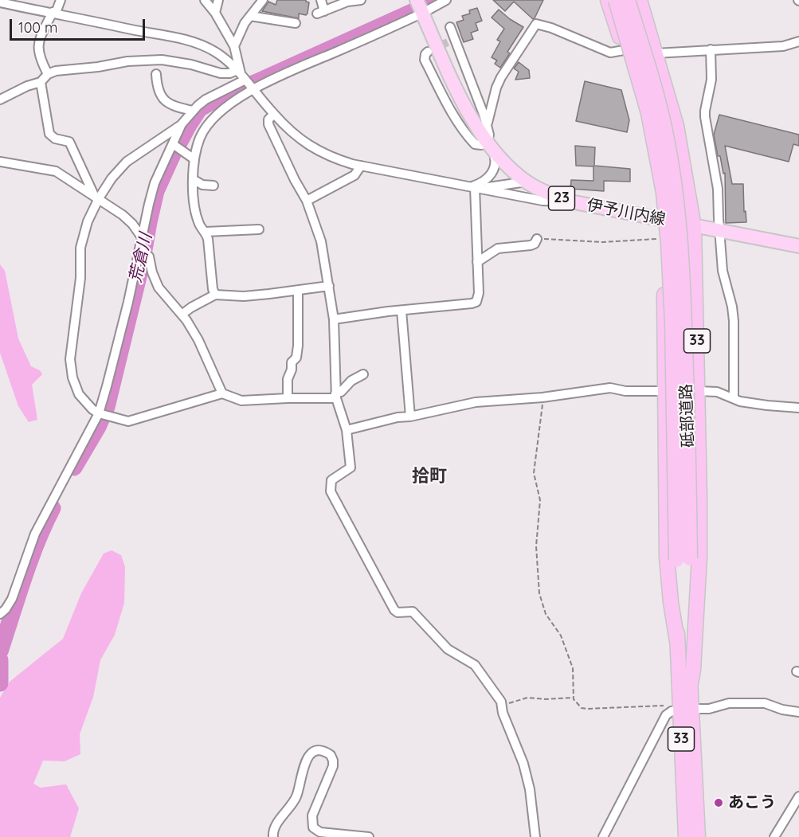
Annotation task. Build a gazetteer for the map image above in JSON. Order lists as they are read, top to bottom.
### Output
{
  "streets": {
    "highway": ["33", "砥部道路"],
    "main road": ["23", "伊予川内線"]
  },
  "crossings": [
    ["伊予川内線", "33"],
    ["33", "砥部道路"]
  ],
  "districts": ["拾町"],
  "water": ["荒倉川"],
  "places": ["あこう"],
  "scale_bar": "100 m"
}
